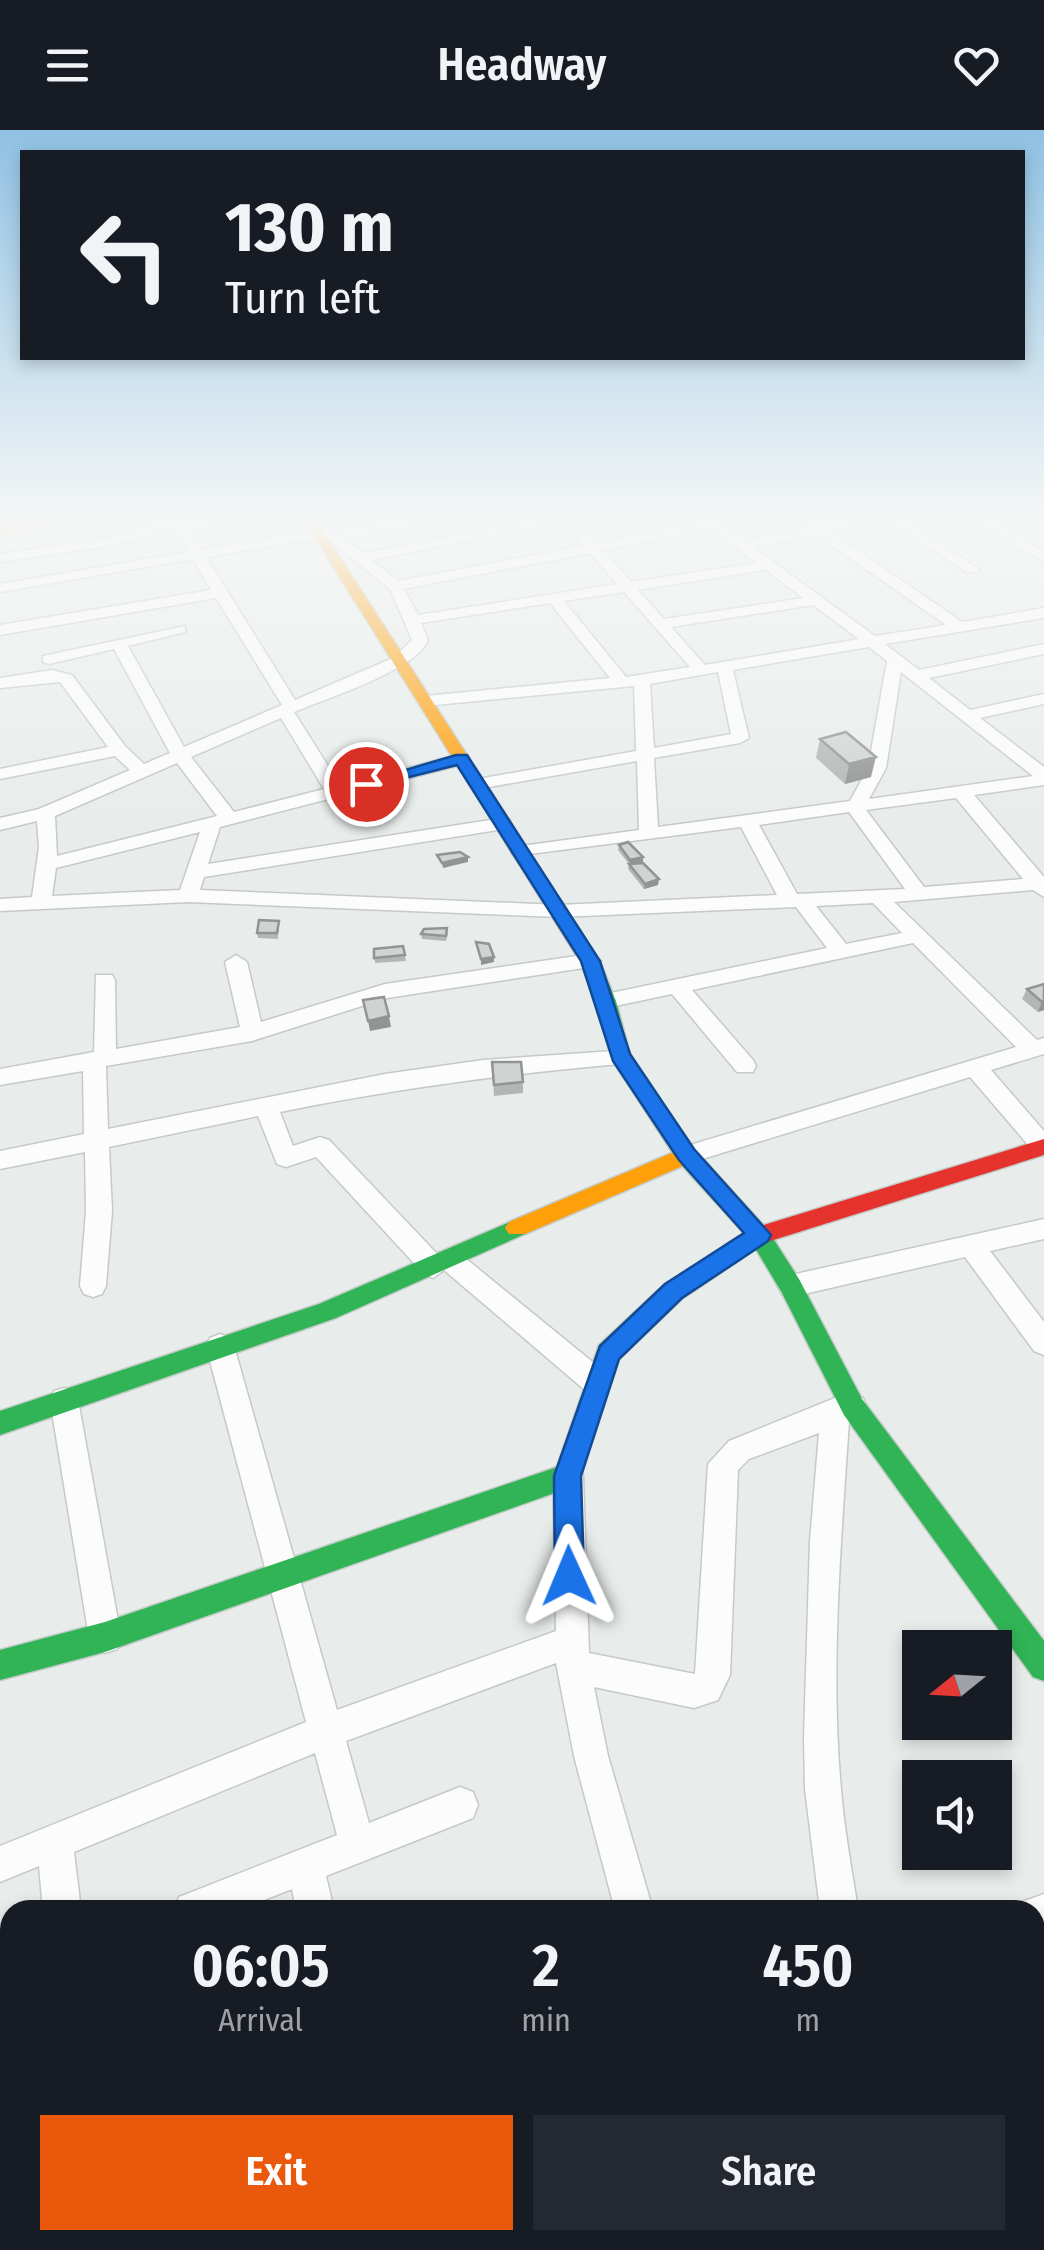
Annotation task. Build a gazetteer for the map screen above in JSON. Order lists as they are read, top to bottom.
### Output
{
  "north": "left",
  "page": {
    "header": "Headway",
    "turn": ["130 m", "Turn left"],
    "eta": [
      "06:05",
      "Arrival",
      "2",
      "min",
      "450",
      "m"
    ],
    "buttons": ["Exit", "Share"]
  }
}
